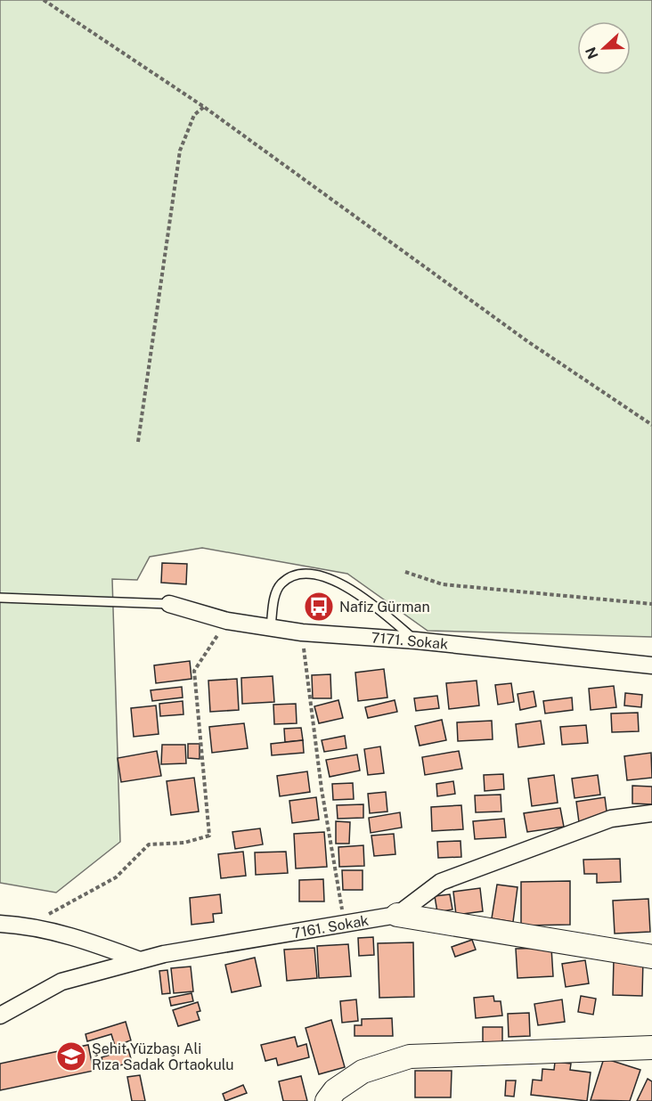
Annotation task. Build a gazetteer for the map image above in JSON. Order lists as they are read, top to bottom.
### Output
{
  "streets": {
    "street": ["7171. Sokak", "7161. Sokak"]
  },
  "places": {
    "bus stop": ["Nafiz Gürman"],
    "school or university": ["Şehit Yüzbaşı Ali Rıza Sadak Ortaokulu"]
  },
  "north": "left"
}
